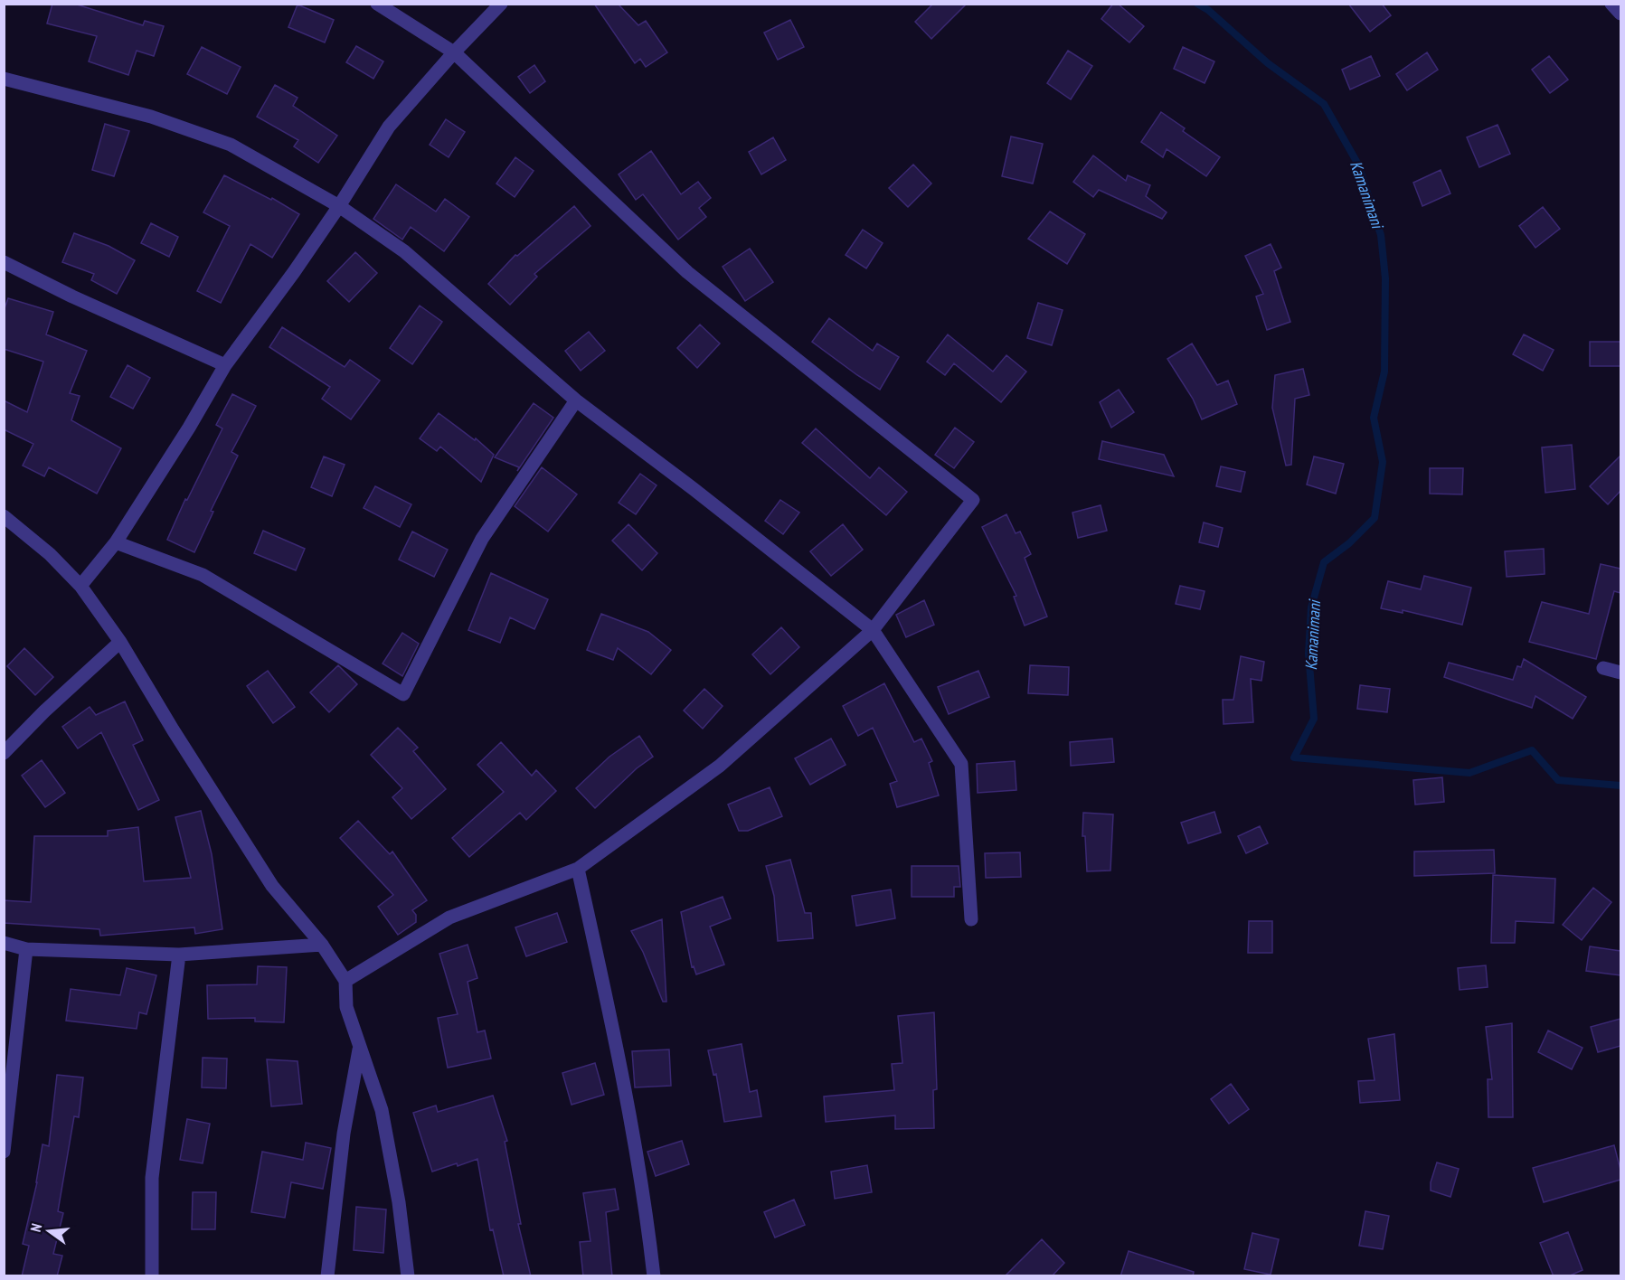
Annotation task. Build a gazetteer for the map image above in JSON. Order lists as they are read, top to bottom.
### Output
{
  "water": ["Kamanimani"],
  "north": "left"
}
